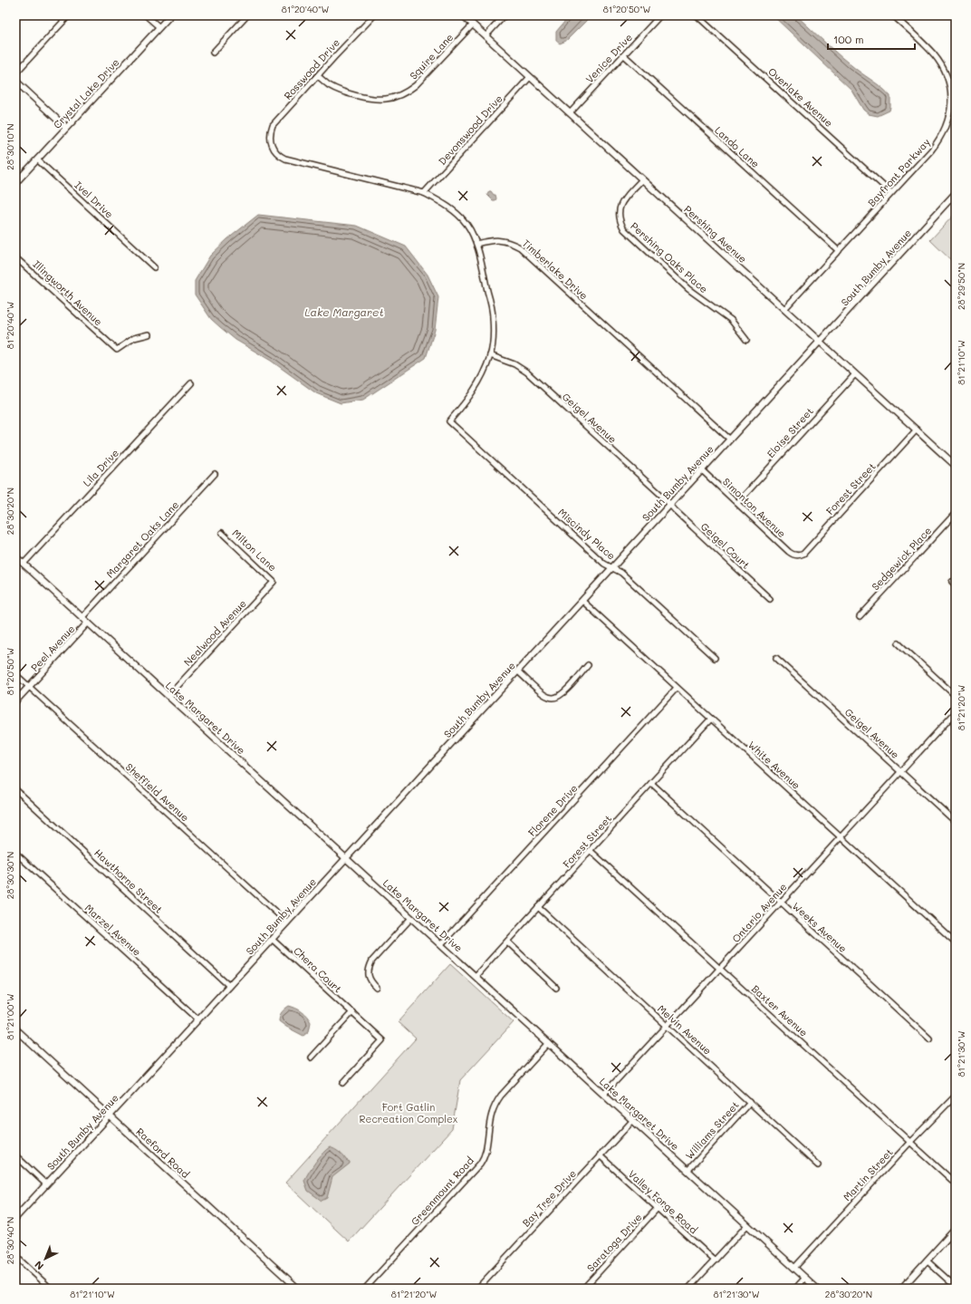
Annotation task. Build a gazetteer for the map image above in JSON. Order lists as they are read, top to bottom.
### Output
{
  "streets": {
    "street": [
      "Squire Lane",
      "Venice Drive",
      "Rosswood Drive",
      "Crystal Lake Drive",
      "Overlake Avenue",
      "Devonswood Drive",
      "Lando Lane",
      "Bayfront Parkway",
      "Ivel Drive",
      "Pershing Avenue",
      "Pershing Oaks Place",
      "South Bumby Avenue",
      "Timberlake Drive",
      "Illingworth Avenue",
      "Geigel Avenue",
      "Eloise Street",
      "Lila Drive",
      "Forest Street",
      "Simonton Avenue",
      "Miscindy Place",
      "Margaret Oaks Lane",
      "Geigel Court",
      "Milton Lane",
      "Sedgewick Place",
      "Nealwood Avenue",
      "Peel Avenue",
      "Lake Margaret Drive",
      "White Avenue",
      "Sheffield Avenue",
      "Florene Drive",
      "Hawthorne Street",
      "Ontario Avenue",
      "Weeks Avenue",
      "Marzel Avenue",
      "Chera Court",
      "Baxter Avenue",
      "Melvin Avenue",
      "Williams Street",
      "Raeford Road",
      "Martin Street",
      "Greenmount Road",
      "Bay Tree Drive",
      "Valley Forge Road",
      "Saratoga Drive"
    ]
  },
  "crossings": [
    ["Squire Lane", "Rosswood Drive"],
    ["Squire Lane", "Pershing Avenue"],
    ["Venice Drive", "Lando Lane"],
    ["Venice Drive", "Pershing Avenue"],
    ["Rosswood Drive", "Devonswood Drive"],
    ["Crystal Lake Drive", "Ivel Drive"],
    ["Overlake Avenue", "Bayfront Parkway"],
    ["Devonswood Drive", "Pershing Avenue"],
    ["Lando Lane", "Bayfront Parkway"],
    ["Bayfront Parkway", "Pershing Avenue"],
    ["Pershing Avenue", "Pershing Oaks Place"],
    ["Pershing Avenue", "South Bumby Avenue"],
    ["Pershing Avenue", "Eloise Street"],
    ["Pershing Avenue", "Forest Street"],
    ["South Bumby Avenue", "Timberlake Drive"],
    ["South Bumby Avenue", "Geigel Avenue"],
    ["South Bumby Avenue", "Simonton Avenue"],
    ["South Bumby Avenue", "Miscindy Place"],
    ["South Bumby Avenue", "Geigel Court"],
    ["South Bumby Avenue", "Lake Margaret Drive"],
    ["South Bumby Avenue", "White Avenue"],
    ["South Bumby Avenue", "Sheffield Avenue"],
    ["South Bumby Avenue", "Hawthorne Street"],
    ["South Bumby Avenue", "Marzel Avenue"],
    ["South Bumby Avenue", "Chera Court"],
    ["South Bumby Avenue", "Raeford Road"],
    ["Geigel Avenue", "Miscindy Place"],
    ["Geigel Avenue", "Geigel Court"],
    ["Geigel Avenue", "Ontario Avenue"],
    ["Eloise Street", "Simonton Avenue"],
    ["Lila Drive", "Lake Margaret Drive"],
    ["Forest Street", "Simonton Avenue"],
    ["Forest Street", "Lake Margaret Drive"],
    ["Forest Street", "White Avenue"],
    ["Forest Street", "Weeks Avenue"],
    ["Forest Street", "Baxter Avenue"],
    ["Forest Street", "Melvin Avenue"],
    ["Margaret Oaks Lane", "Lake Margaret Drive"],
    ["Milton Lane", "Nealwood Avenue"],
    ["Nealwood Avenue", "Lake Margaret Drive"],
    ["Peel Avenue", "Lake Margaret Drive"],
    ["Peel Avenue", "Sheffield Avenue"],
    ["Lake Margaret Drive", "Florene Drive"],
    ["Lake Margaret Drive", "Ontario Avenue"],
    ["Lake Margaret Drive", "Williams Street"],
    ["Lake Margaret Drive", "Martin Street"],
    ["Lake Margaret Drive", "Greenmount Road"],
    ["Lake Margaret Drive", "Bay Tree Drive"],
    ["White Avenue", "Florene Drive"],
    ["White Avenue", "Ontario Avenue"],
    ["Ontario Avenue", "Weeks Avenue"],
    ["Ontario Avenue", "Baxter Avenue"],
    ["Ontario Avenue", "Melvin Avenue"],
    ["Baxter Avenue", "Martin Street"],
    ["Melvin Avenue", "Williams Street"],
    ["Bay Tree Drive", "Valley Forge Road"],
    ["Valley Forge Road", "Saratoga Drive"]
  ],
  "water": ["Lake Margaret"],
  "parks": ["Fort Gatlin Recreation Complex"],
  "scale_bar": "100 m",
  "north": "bottom left",
  "coordinates": [
    "81°20'40\"W",
    "81°20'50\"W",
    "28°30'10\"N",
    "28°29'50\"N",
    "81°21'10\"W",
    "28°30'20\"N",
    "81°21'20\"W",
    "28°30'30\"N",
    "81°21'00\"W",
    "81°21'30\"W",
    "28°30'40\"N"
  ]
}
